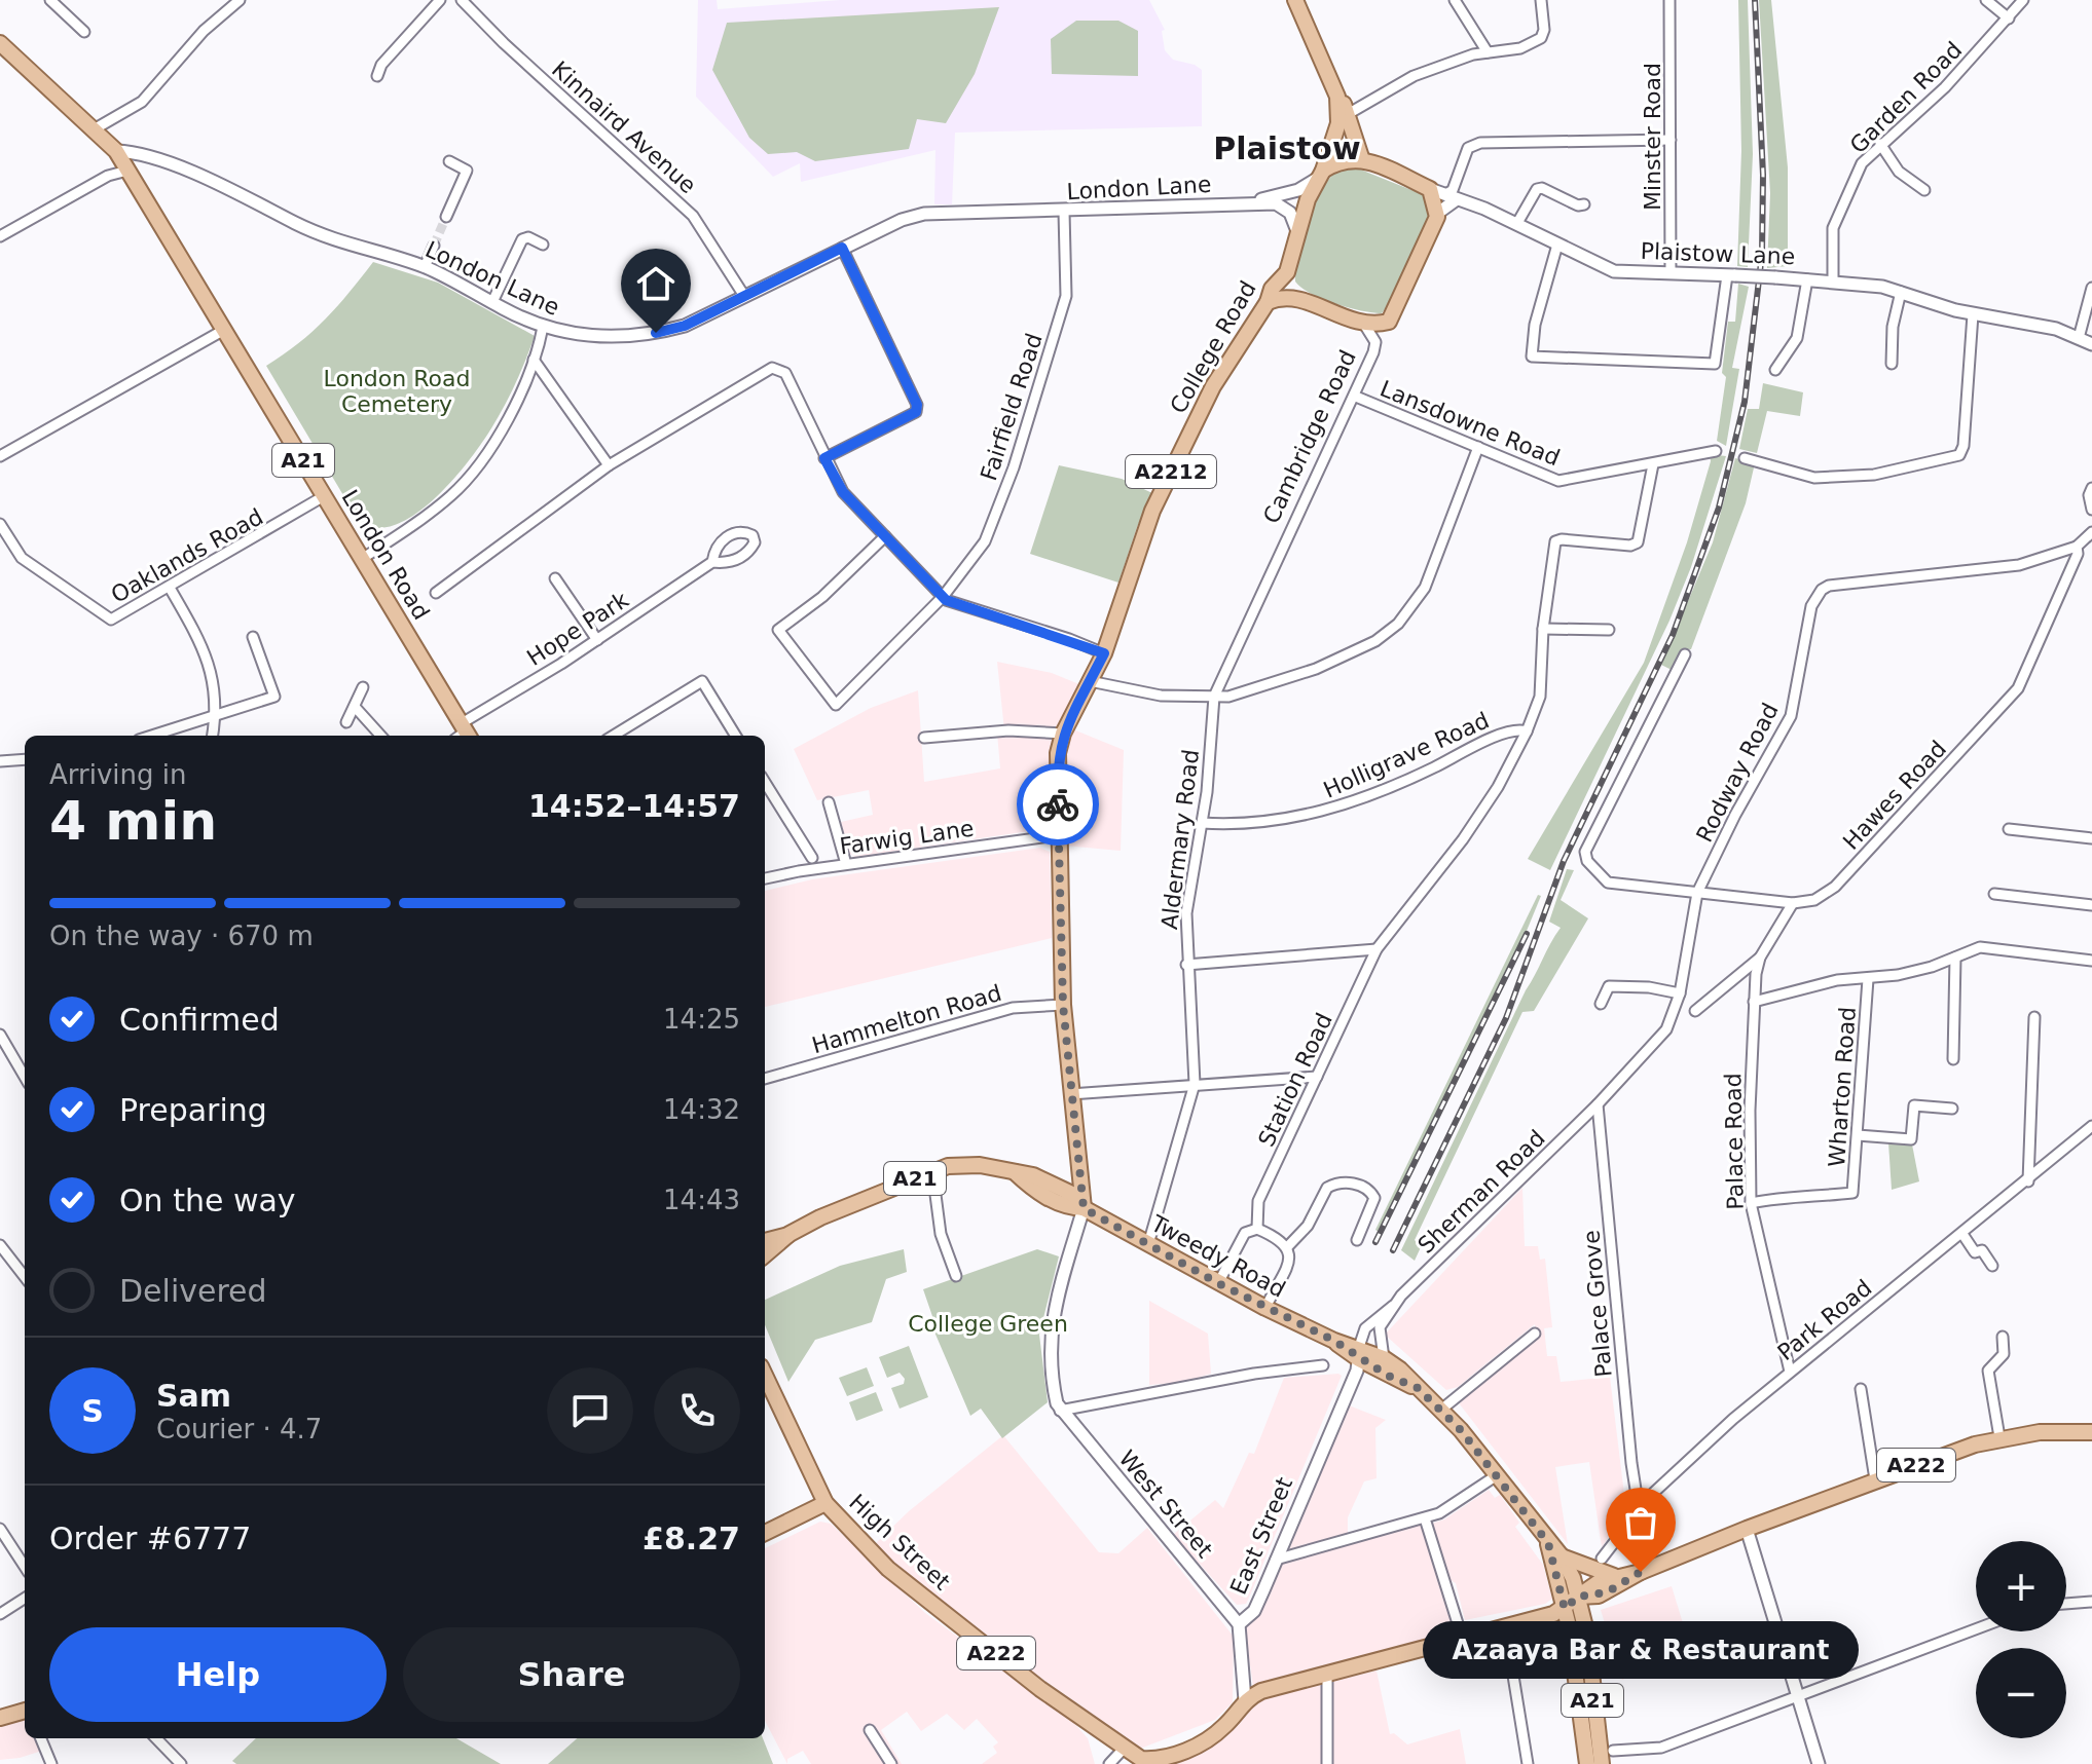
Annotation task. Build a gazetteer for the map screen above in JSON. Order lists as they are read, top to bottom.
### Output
{
  "streets": {
    "main road": [
      "Plaistow Lane",
      "College Road",
      "Cambridge Road",
      "A21",
      "A2212",
      "London Road",
      "Tweedy Road",
      "A222",
      "High Street"
    ],
    "street": [
      "Garden Road",
      "Kinnaird Avenue",
      "Minster Road",
      "London Lane",
      "Fairfield Road",
      "Lansdowne Road",
      "Oaklands Road",
      "Hope Park",
      "Holligrave Road",
      "Rodway Road",
      "Hawes Road",
      "Farwig Lane",
      "Aldermary Road",
      "Hammelton Road",
      "Station Road",
      "Wharton Road",
      "Palace Road",
      "Sherman Road",
      "Palace Grove",
      "Park Road",
      "West Street",
      "East Street"
    ]
  },
  "crossings": [
    ["Garden Road", "Plaistow Lane"],
    ["Kinnaird Avenue", "London Lane"],
    ["Minster Road", "Plaistow Lane"],
    ["London Lane", "Fairfield Road"],
    ["London Lane", "A21"],
    ["Plaistow Lane", "College Road"],
    ["Plaistow Lane", "Cambridge Road"],
    ["Plaistow Lane", "A2212"],
    ["College Road", "Cambridge Road"],
    ["College Road", "A2212"],
    ["College Road", "Farwig Lane"],
    ["College Road", "Hammelton Road"],
    ["College Road", "Tweedy Road"],
    ["College Road", "West Street"],
    ["Lansdowne Road", "Cambridge Road"],
    ["Lansdowne Road", "Station Road"],
    ["Cambridge Road", "A2212"],
    ["Cambridge Road", "Aldermary Road"],
    ["A21", "London Road"],
    ["A21", "Tweedy Road"],
    ["A21", "A222"],
    ["London Road", "Oaklands Road"],
    ["London Road", "Hope Park"],
    ["Holligrave Road", "Aldermary Road"],
    ["Holligrave Road", "Station Road"],
    ["Rodway Road", "Hawes Road"],
    ["Rodway Road", "Sherman Road"],
    ["Rodway Road", "Palace Grove"],
    ["Wharton Road", "Palace Road"],
    ["Palace Road", "Park Road"],
    ["Sherman Road", "Tweedy Road"],
    ["Sherman Road", "Palace Grove"],
    ["Sherman Road", "East Street"],
    ["Tweedy Road", "A222"],
    ["Tweedy Road", "East Street"],
    ["Palace Grove", "Park Road"],
    ["A222", "East Street"],
    ["A222", "High Street"],
    ["West Street", "East Street"],
    ["East Street", "High Street"]
  ],
  "districts": ["Plaistow"],
  "parks": ["London Road Cemetery", "College Green"],
  "places": ["Azaaya Bar & Restaurant"],
  "page": {
    "heading": ["4 min", "Arriving in", "14:52–14:57"],
    "panel": [
      "Sam",
      "Courier · 4.7",
      "Order #6777",
      "£8.27"
    ],
    "bar": "On the way · 670 m",
    "list": [
      ["Confirmed", "14:25"],
      ["Preparing", "14:32"],
      ["On the way", "14:43"],
      "Delivered"
    ],
    "round": "S",
    "map_buttons": ["+", "−"],
    "buttons": ["Help", "Share"],
    "bubble": "Azaaya Bar & Restaurant"
  }
}
